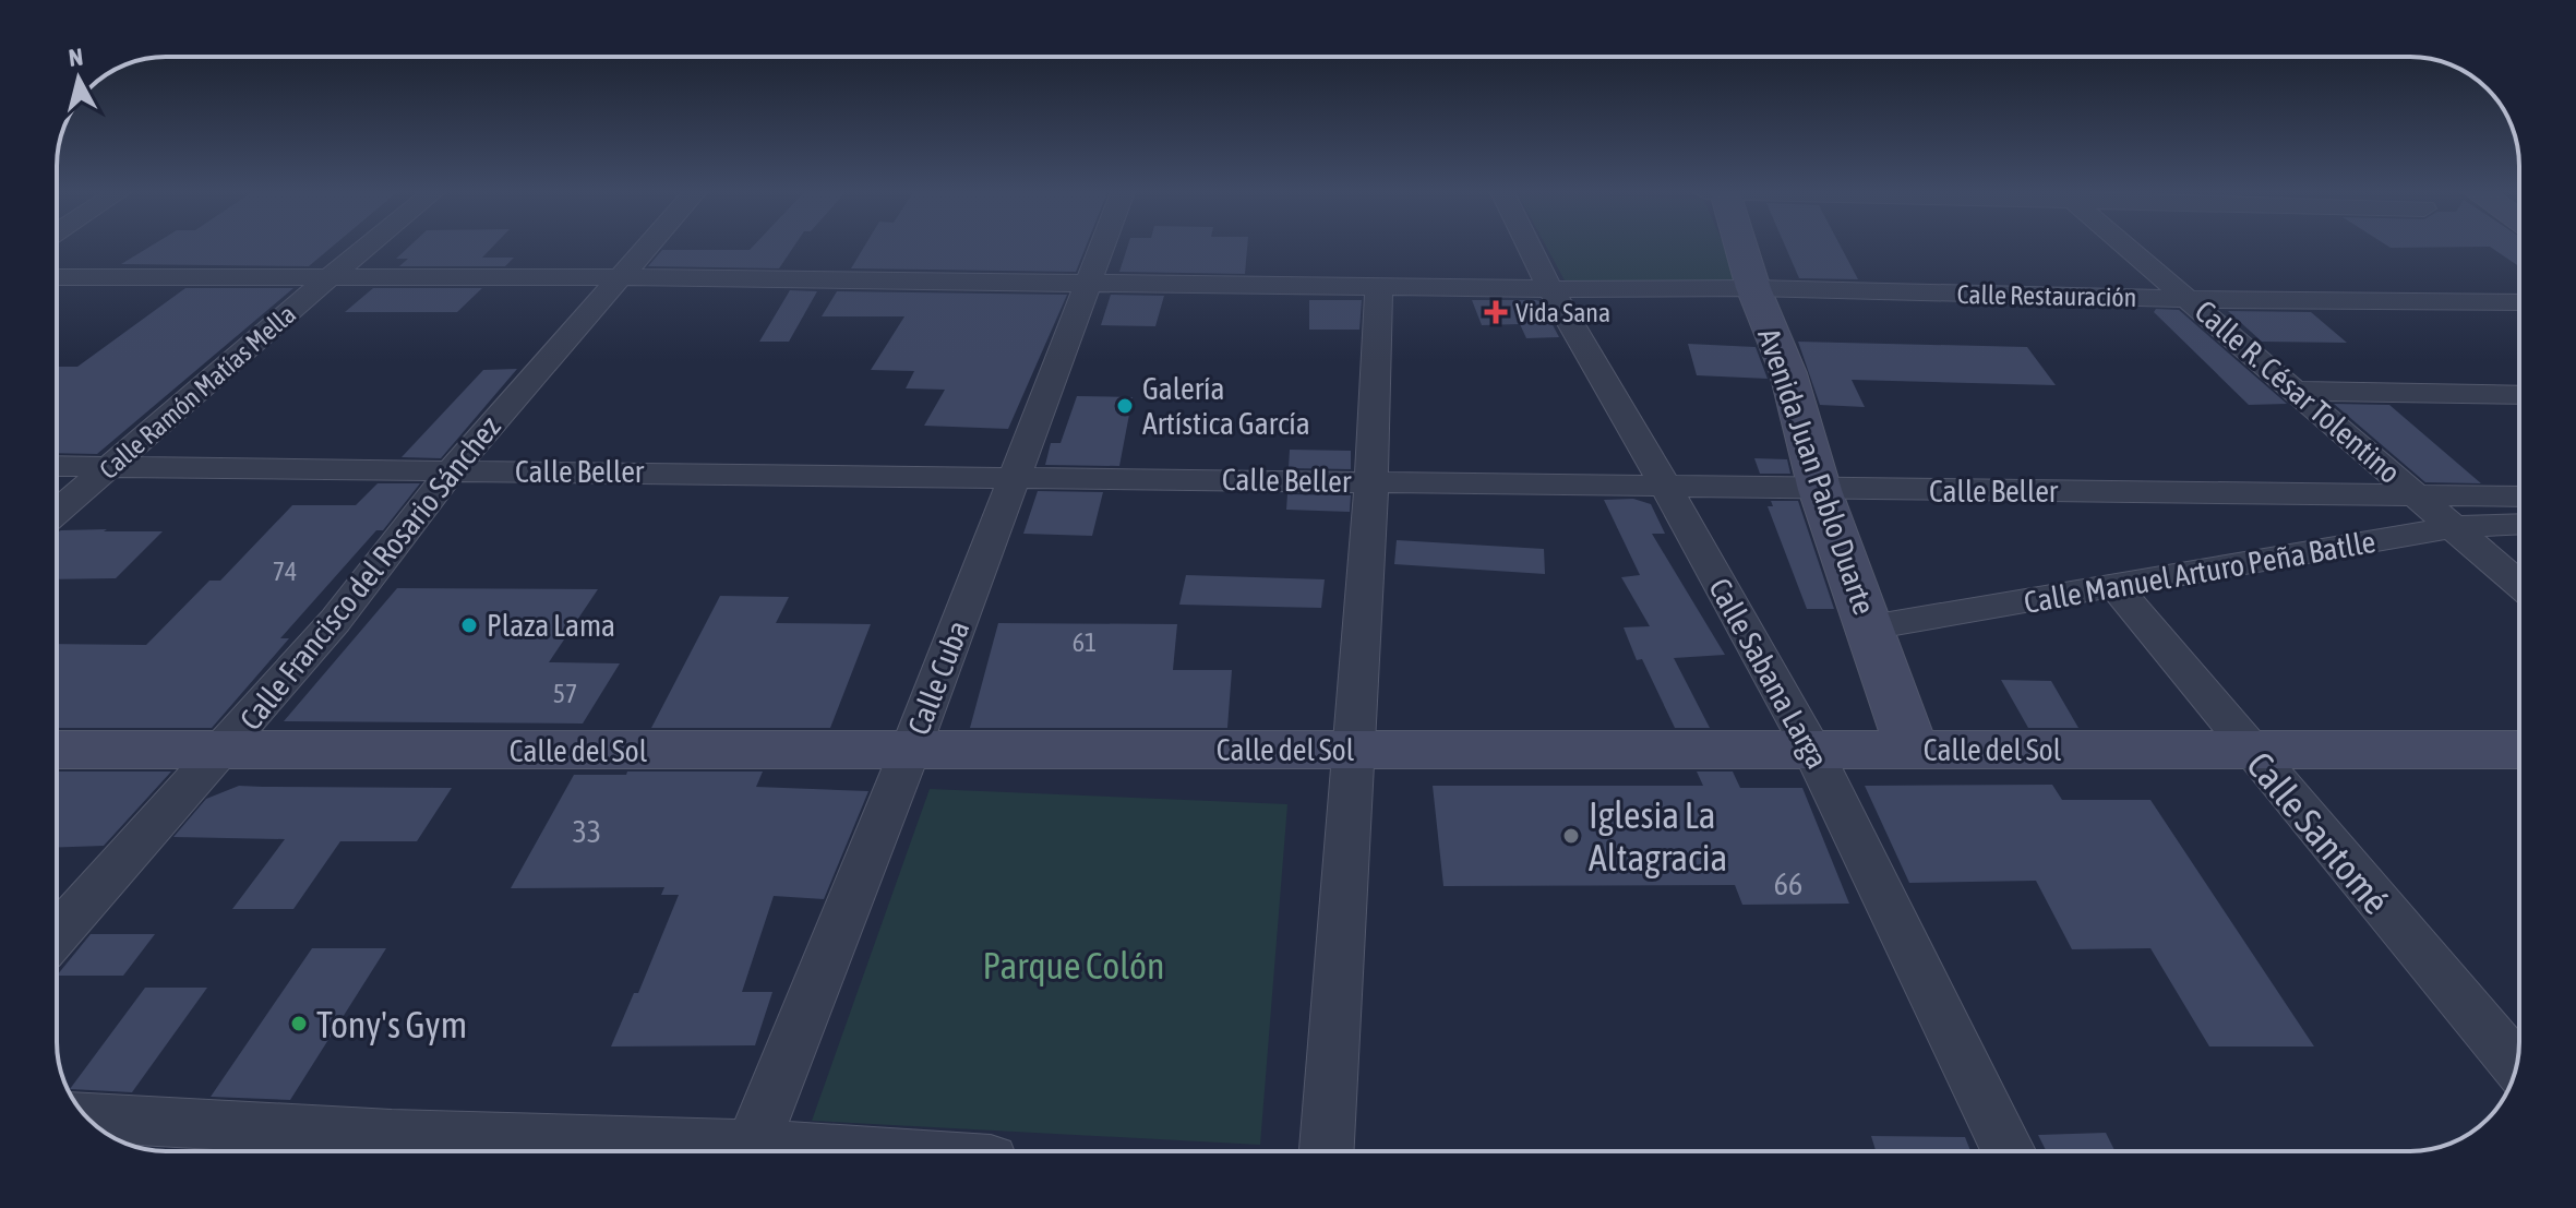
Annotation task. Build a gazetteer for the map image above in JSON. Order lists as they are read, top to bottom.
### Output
{
  "streets": {
    "main road": ["Avenida Juan Pablo Duarte", "Calle del Sol"],
    "street": [
      "Calle Restauración",
      "Calle Ramón Matías Mella",
      "Calle R. César Tolentino",
      "Calle Beller",
      "Calle Manuel Arturo Peña Batlle",
      "Calle Francisco del Rosario Sánchez",
      "Calle Sabana Larga",
      "Calle Cuba",
      "Calle Santomé"
    ]
  },
  "crossings": [
    ["Calle Restauración", "Calle Ramón Matías Mella"],
    ["Calle Restauración", "Calle R. César Tolentino"],
    ["Calle Restauración", "Avenida Juan Pablo Duarte"],
    ["Calle Restauración", "Calle Francisco del Rosario Sánchez"],
    ["Calle Restauración", "Calle Sabana Larga"],
    ["Calle Restauración", "Calle Cuba"],
    ["Calle Ramón Matías Mella", "Calle Beller"],
    ["Calle R. César Tolentino", "Calle Beller"],
    ["Calle R. César Tolentino", "Calle Manuel Arturo Peña Batlle"],
    ["Calle Beller", "Avenida Juan Pablo Duarte"],
    ["Calle Beller", "Calle Francisco del Rosario Sánchez"],
    ["Calle Beller", "Calle Sabana Larga"],
    ["Calle Beller", "Calle Cuba"],
    ["Avenida Juan Pablo Duarte", "Calle Manuel Arturo Peña Batlle"],
    ["Avenida Juan Pablo Duarte", "Calle del Sol"],
    ["Calle Manuel Arturo Peña Batlle", "Calle Santomé"],
    ["Calle Francisco del Rosario Sánchez", "Calle del Sol"],
    ["Calle Sabana Larga", "Calle del Sol"],
    ["Calle Cuba", "Calle del Sol"],
    ["Calle del Sol", "Calle Santomé"]
  ],
  "parks": ["Parque Colón"],
  "places": {
    "health": ["Vida Sana"],
    "other": [
      "Galería Artística García",
      "Plaza Lama",
      "Iglesia La Altagracia",
      "Tony's Gym"
    ]
  },
  "house_numbers": [
    "74",
    "61",
    "57",
    "33",
    "66"
  ],
  "north": "top"
}
